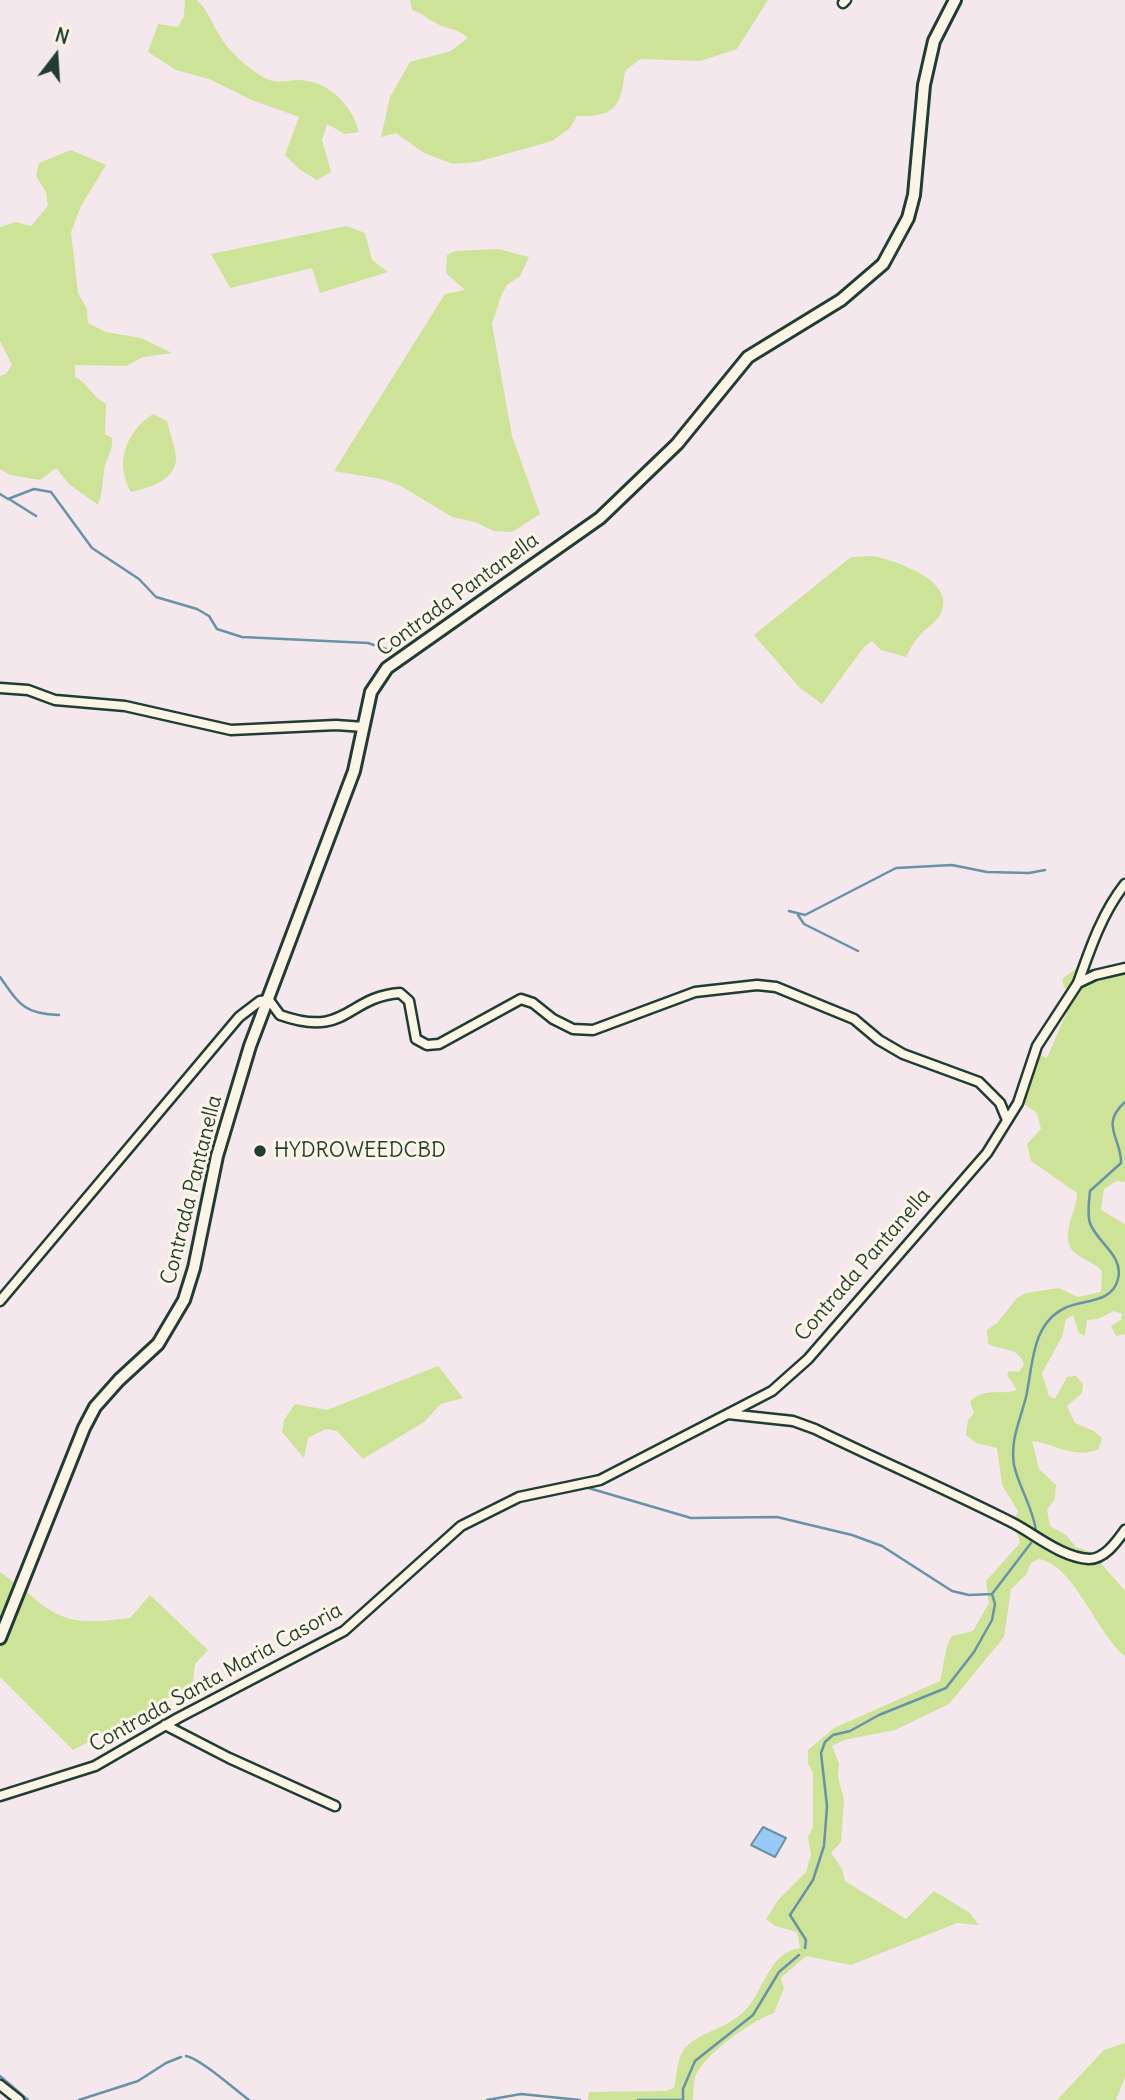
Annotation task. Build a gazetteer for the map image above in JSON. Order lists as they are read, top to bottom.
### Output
{
  "streets": {
    "street": ["Contrada Pantanella", "Contrada Santa Maria Casoria"]
  },
  "crossings": [
    ["Contrada Pantanella", "Contrada Santa Maria Casoria"]
  ],
  "places": ["HYDROWEEDCBD"],
  "north": "top"
}
